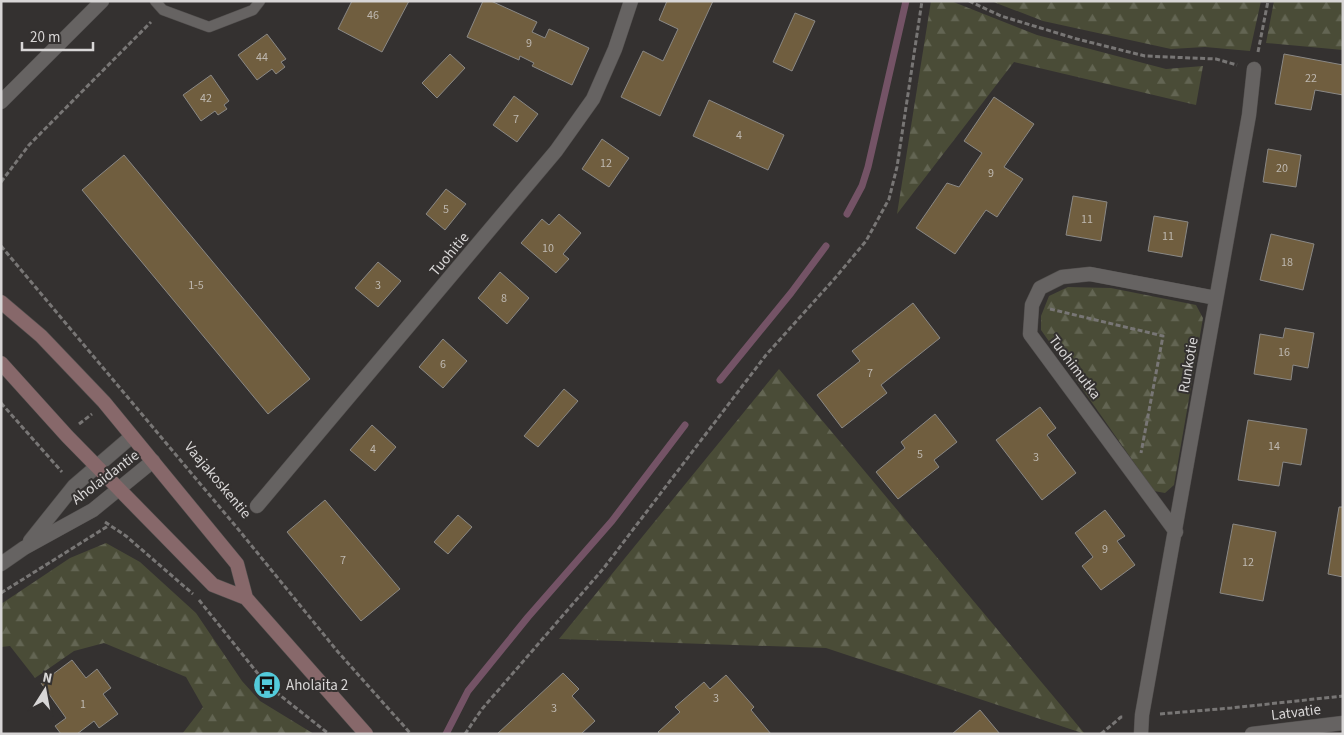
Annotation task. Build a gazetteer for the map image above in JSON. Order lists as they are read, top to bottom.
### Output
{
  "streets": {
    "street": [
      "Tuohitie",
      "Runkotie",
      "Tuohimutka",
      "Aholaidantie",
      "Latvatie"
    ],
    "path": ["Vaajakoskentie"]
  },
  "crossings": [
    ["Runkotie", "Tuohimutka"]
  ],
  "places": {
    "bus stop": ["Aholaita 2"]
  },
  "house_numbers": [
    "46",
    "9",
    "44",
    "22",
    "42",
    "7",
    "4",
    "12",
    "20",
    "9",
    "5",
    "11",
    "11",
    "10",
    "18",
    "1-5",
    "3",
    "8",
    "16",
    "6",
    "7",
    "14",
    "4",
    "5",
    "3",
    "9",
    "7",
    "12",
    "3",
    "1",
    "3"
  ],
  "scale_bar": "20 m",
  "north": "top"
}
